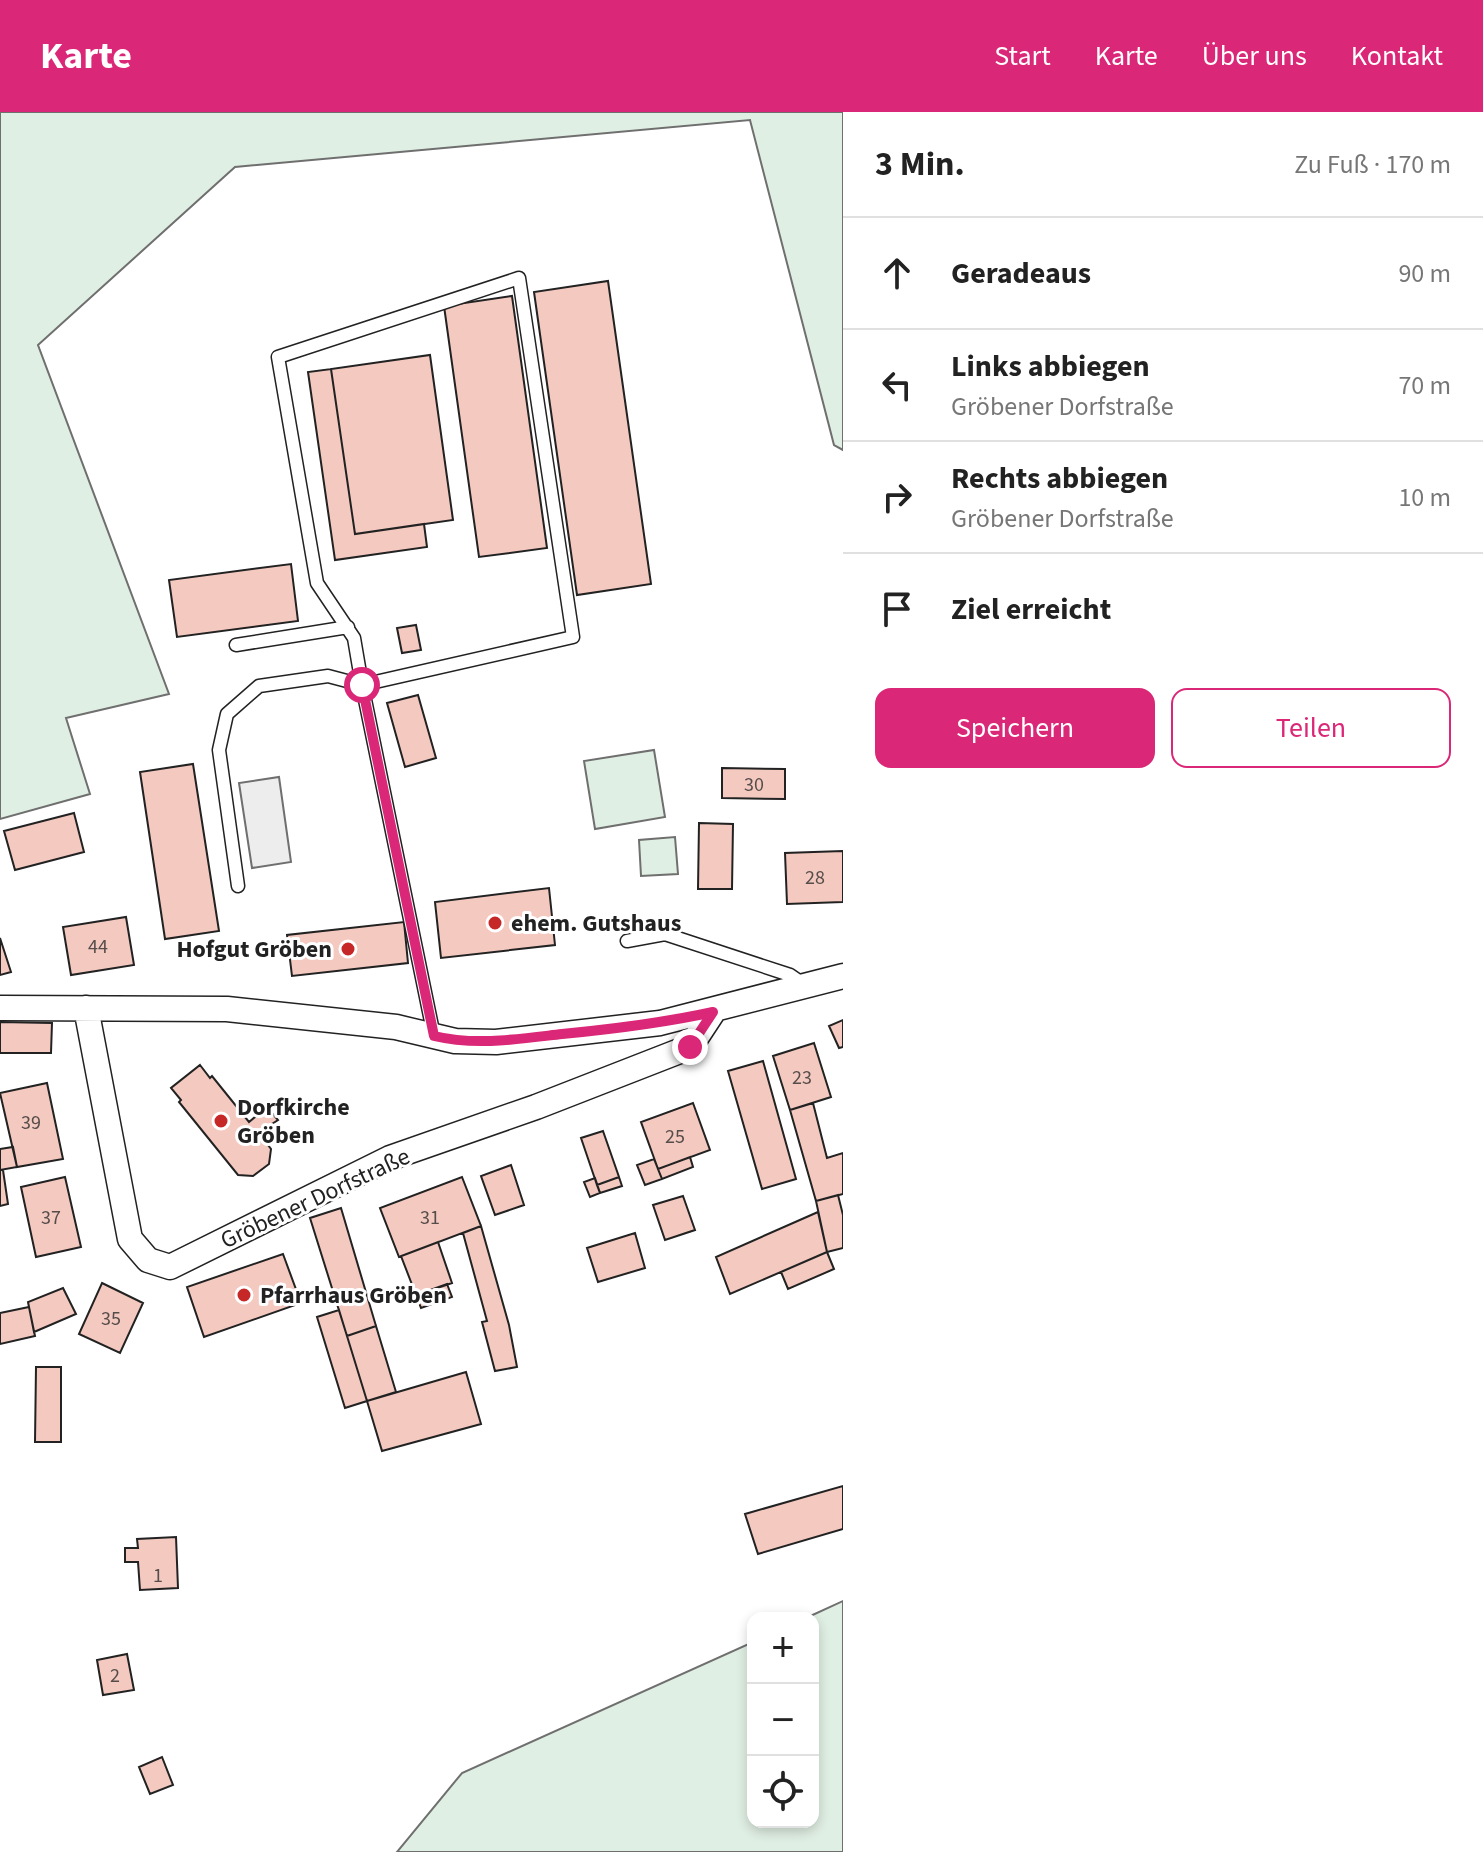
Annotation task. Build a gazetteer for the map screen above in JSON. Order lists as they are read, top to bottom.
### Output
{
  "streets": {
    "street": ["Gröbener Dorfstraße"]
  },
  "places": [
    "ehem. Gutshaus",
    "Hofgut Gröben",
    "Dorfkirche Gröben",
    "Pfarrhaus Gröben"
  ],
  "house_numbers": [
    "30",
    "28",
    "44",
    "23",
    "39",
    "25",
    "37",
    "31",
    "35",
    "1",
    "2"
  ],
  "page": {
    "header": "Karte",
    "nav": [
      "Start",
      "Karte",
      "Über uns",
      "Kontakt"
    ],
    "heading": ["3 Min.", "Zu Fuß · 170 m"],
    "list": [
      ["Geradeaus", "90 m"],
      ["Links abbiegen", "Gröbener Dorfstraße", "70 m"],
      ["Rechts abbiegen", "Gröbener Dorfstraße", "10 m"],
      "Ziel erreicht"
    ],
    "buttons": ["Speichern", "Teilen"],
    "map_buttons": ["+", "−"]
  }
}
